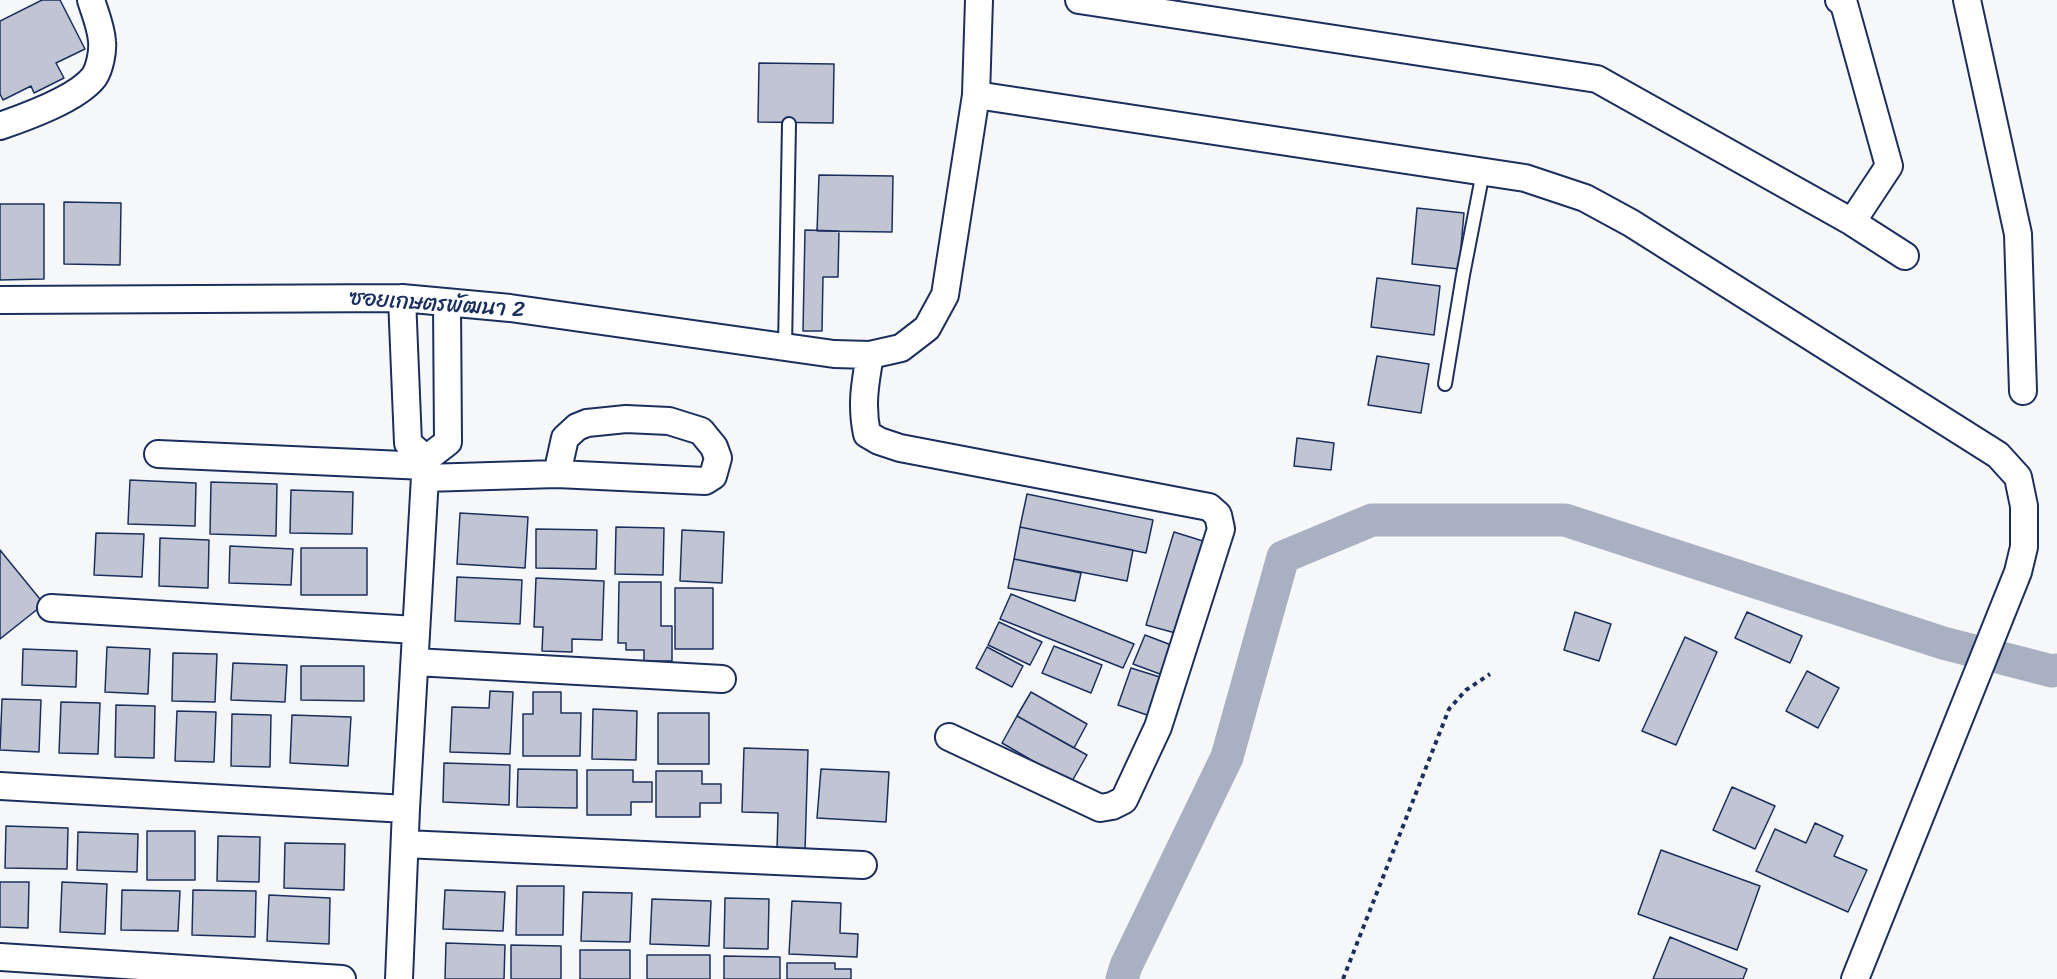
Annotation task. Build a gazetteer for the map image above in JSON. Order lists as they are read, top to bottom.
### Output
{
  "streets": {
    "street": ["ซอยเกษตรพัฒนา 2"]
  }
}
